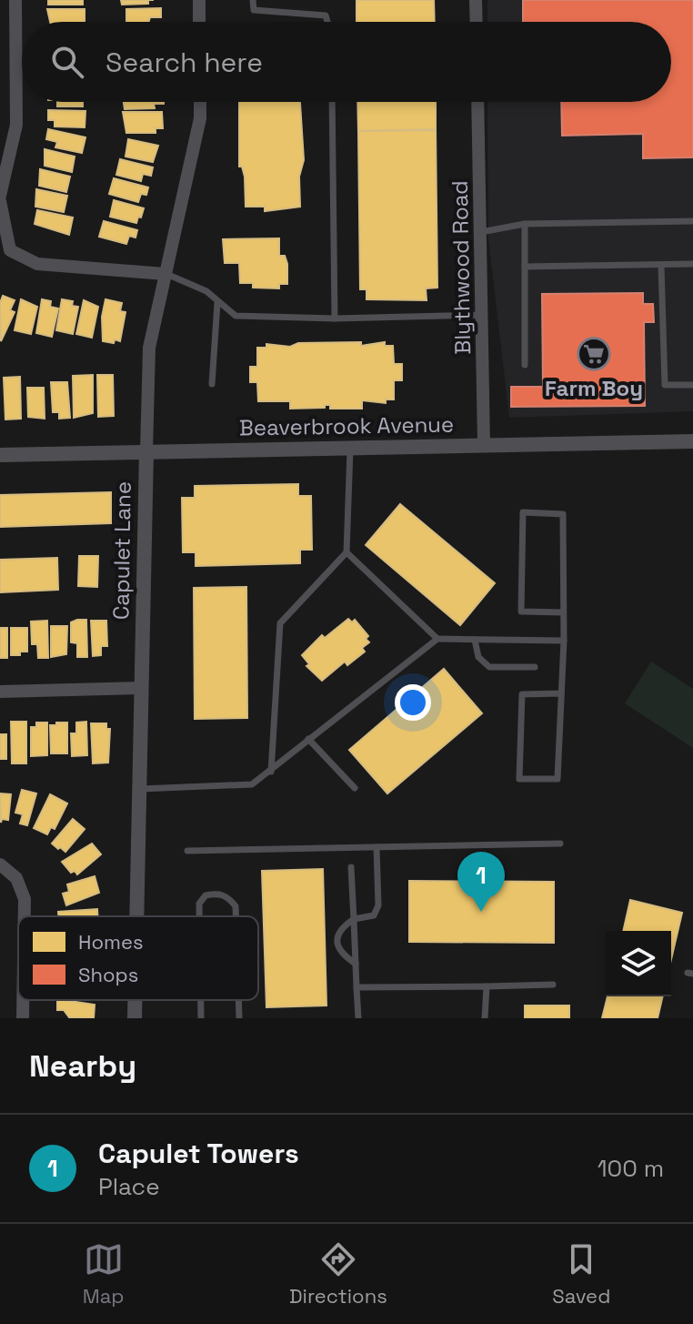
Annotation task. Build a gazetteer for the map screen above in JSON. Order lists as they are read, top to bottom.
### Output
{
  "streets": {
    "street": ["Blythwood Road", "Beaverbrook Avenue", "Capulet Lane"]
  },
  "crossings": [
    ["Blythwood Road", "Beaverbrook Avenue"],
    ["Beaverbrook Avenue", "Capulet Lane"]
  ],
  "places": {
    "supermarket": ["Farm Boy"]
  },
  "legend": ["Homes", "Shops"],
  "page": {
    "search": "Search here",
    "pins": "1",
    "heading": "Nearby",
    "list": [
      {
        "mark": "1",
        "name": "Capulet Towers",
        "note": "Place",
        "value": "100 m"
      }
    ],
    "nav": ["Map", "Directions", "Saved"]
  }
}
